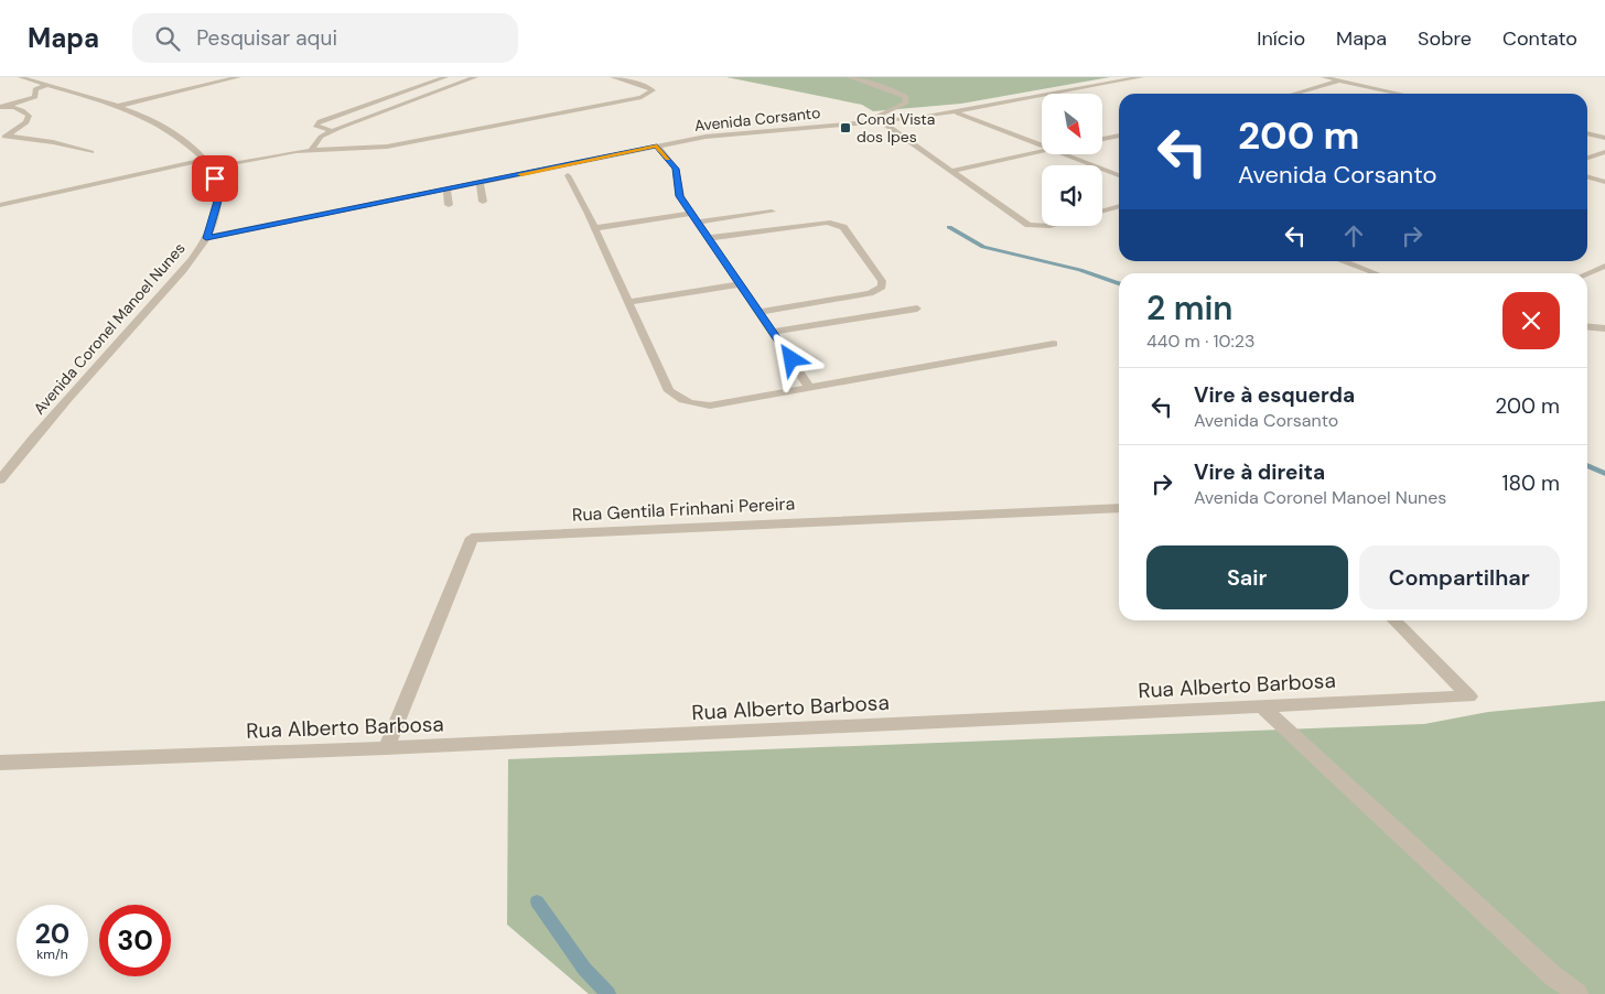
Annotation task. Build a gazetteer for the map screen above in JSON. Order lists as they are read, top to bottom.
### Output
{
  "streets": {
    "street": [
      "Avenida Corsanto",
      "Avenida Coronel Manoel Nunes",
      "Rua Gentila Frinhani Pereira",
      "Rua Alberto Barbosa"
    ]
  },
  "crossings": [
    ["Avenida Corsanto", "Avenida Coronel Manoel Nunes"],
    ["Rua Gentila Frinhani Pereira", "Rua Alberto Barbosa"]
  ],
  "places": {
    "transit": ["Cond Vista dos Ipes"]
  },
  "north": "bottom right",
  "page": {
    "header": "Mapa",
    "search": "Pesquisar aqui",
    "nav": [
      "Início",
      "Mapa",
      "Sobre",
      "Contato"
    ],
    "turn": ["200 m", "Avenida Corsanto"],
    "heading": ["2 min", "440 m · 10:23"],
    "list": [
      {
        "name": "Vire à esquerda",
        "note": "Avenida Corsanto",
        "value": "200 m"
      },
      {
        "name": "Vire à direita",
        "note": "Avenida Coronel Manoel Nunes",
        "value": "180 m"
      }
    ],
    "buttons": ["Sair", "Compartilhar"],
    "speed": "20 km/h",
    "limit": "30"
  }
}
